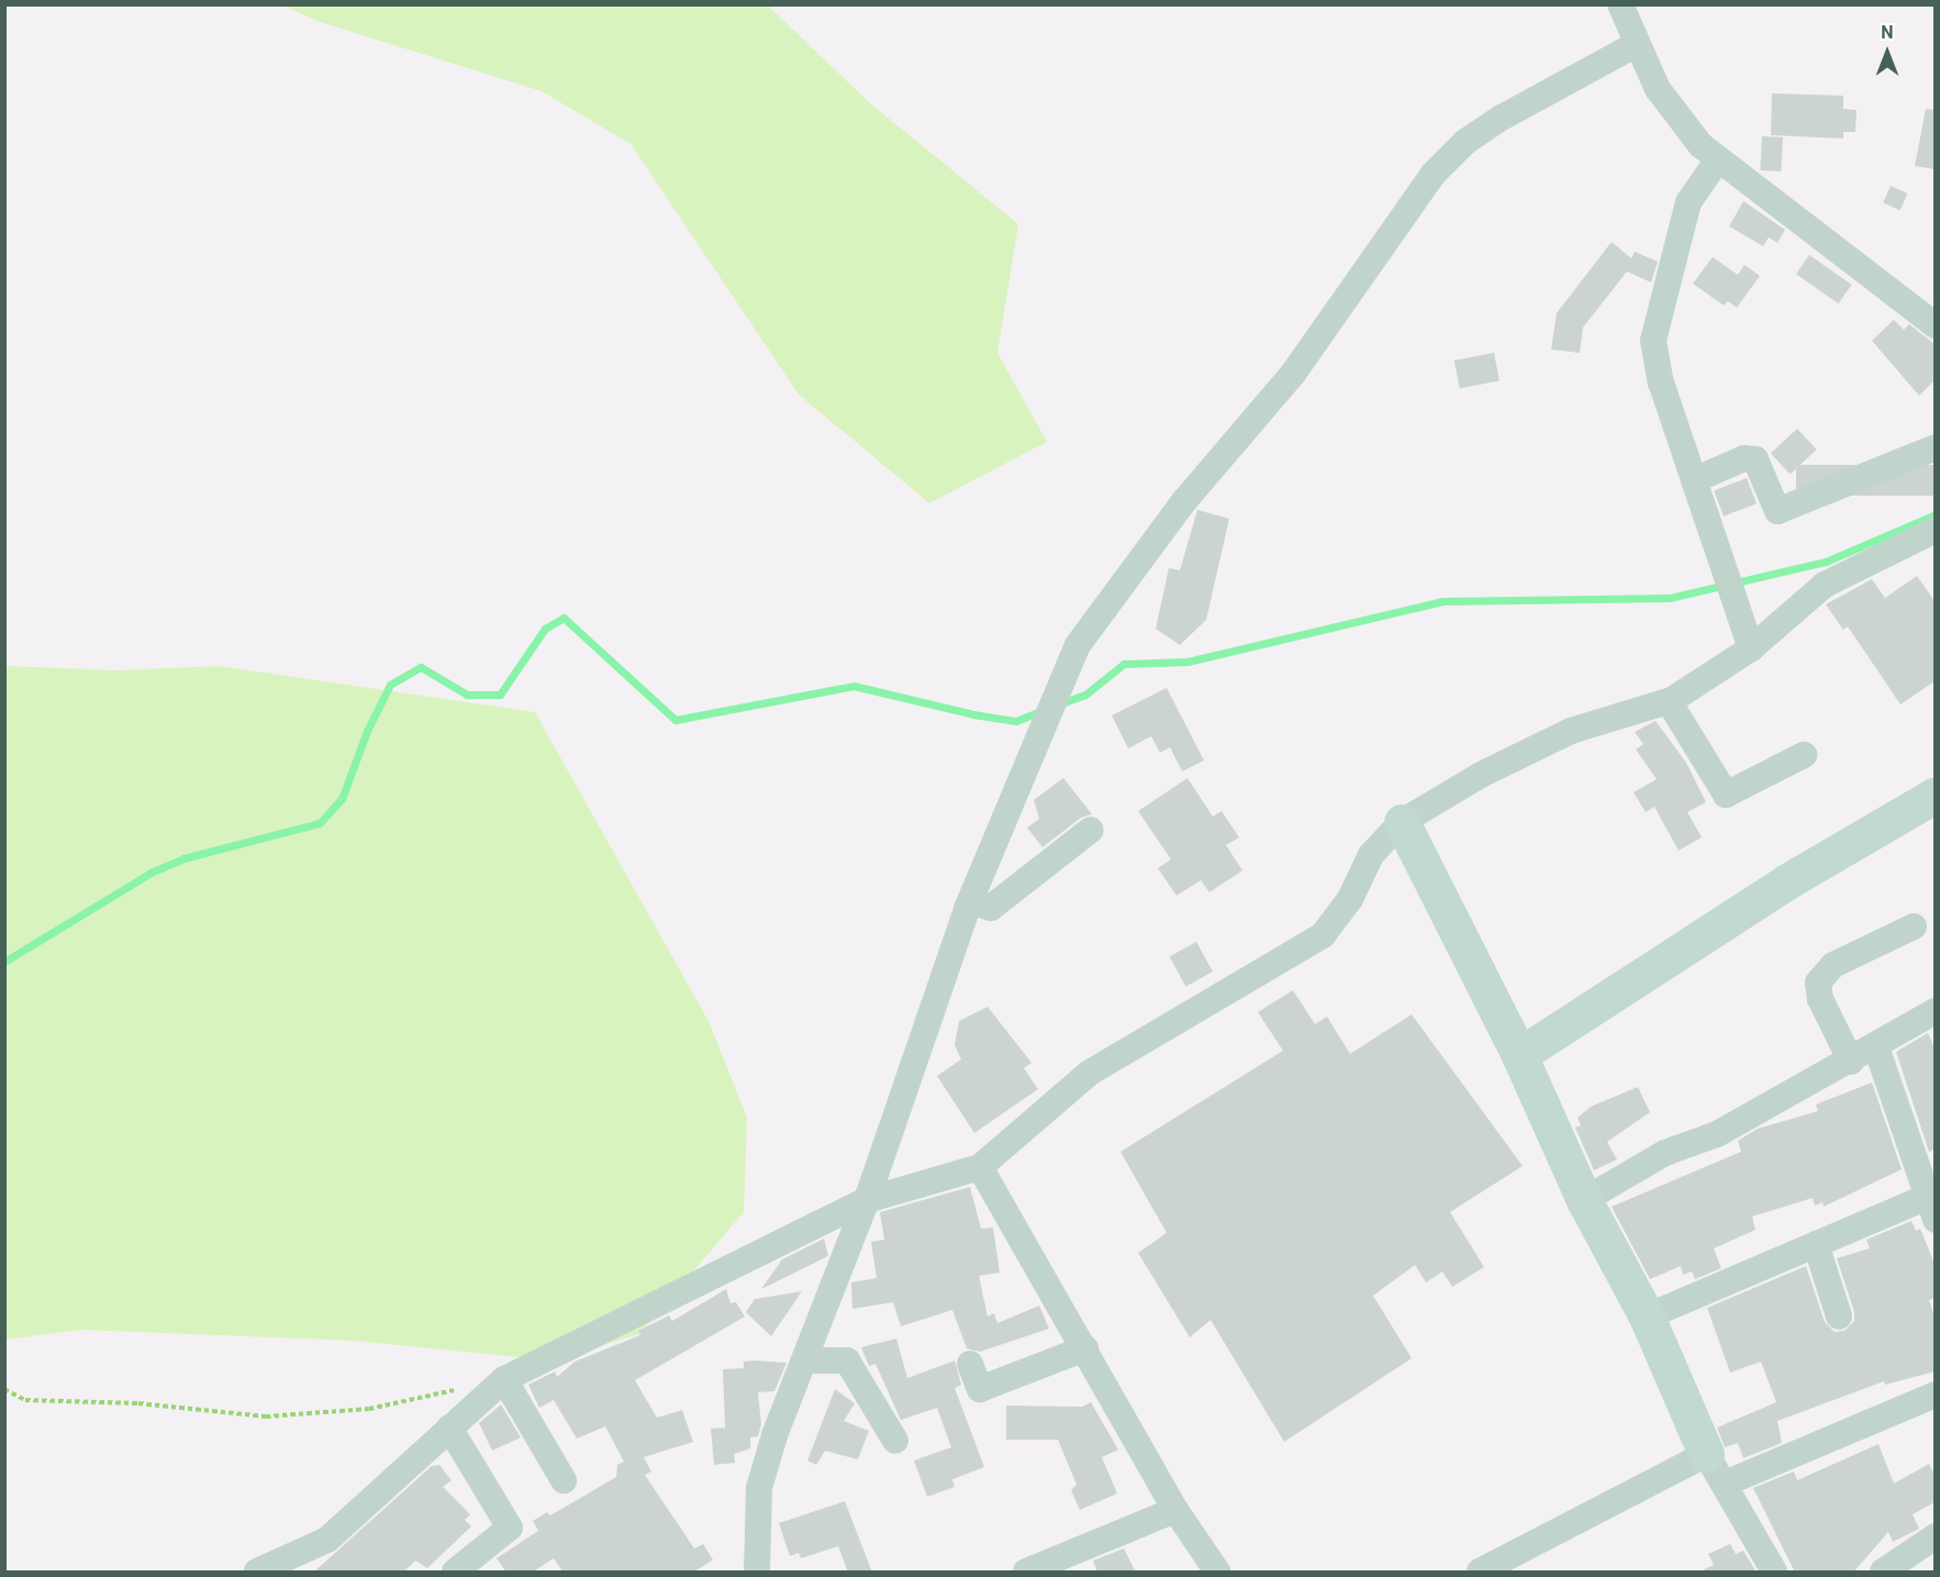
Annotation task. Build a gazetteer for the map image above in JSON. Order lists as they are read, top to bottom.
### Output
{
  "north": "top"
}
